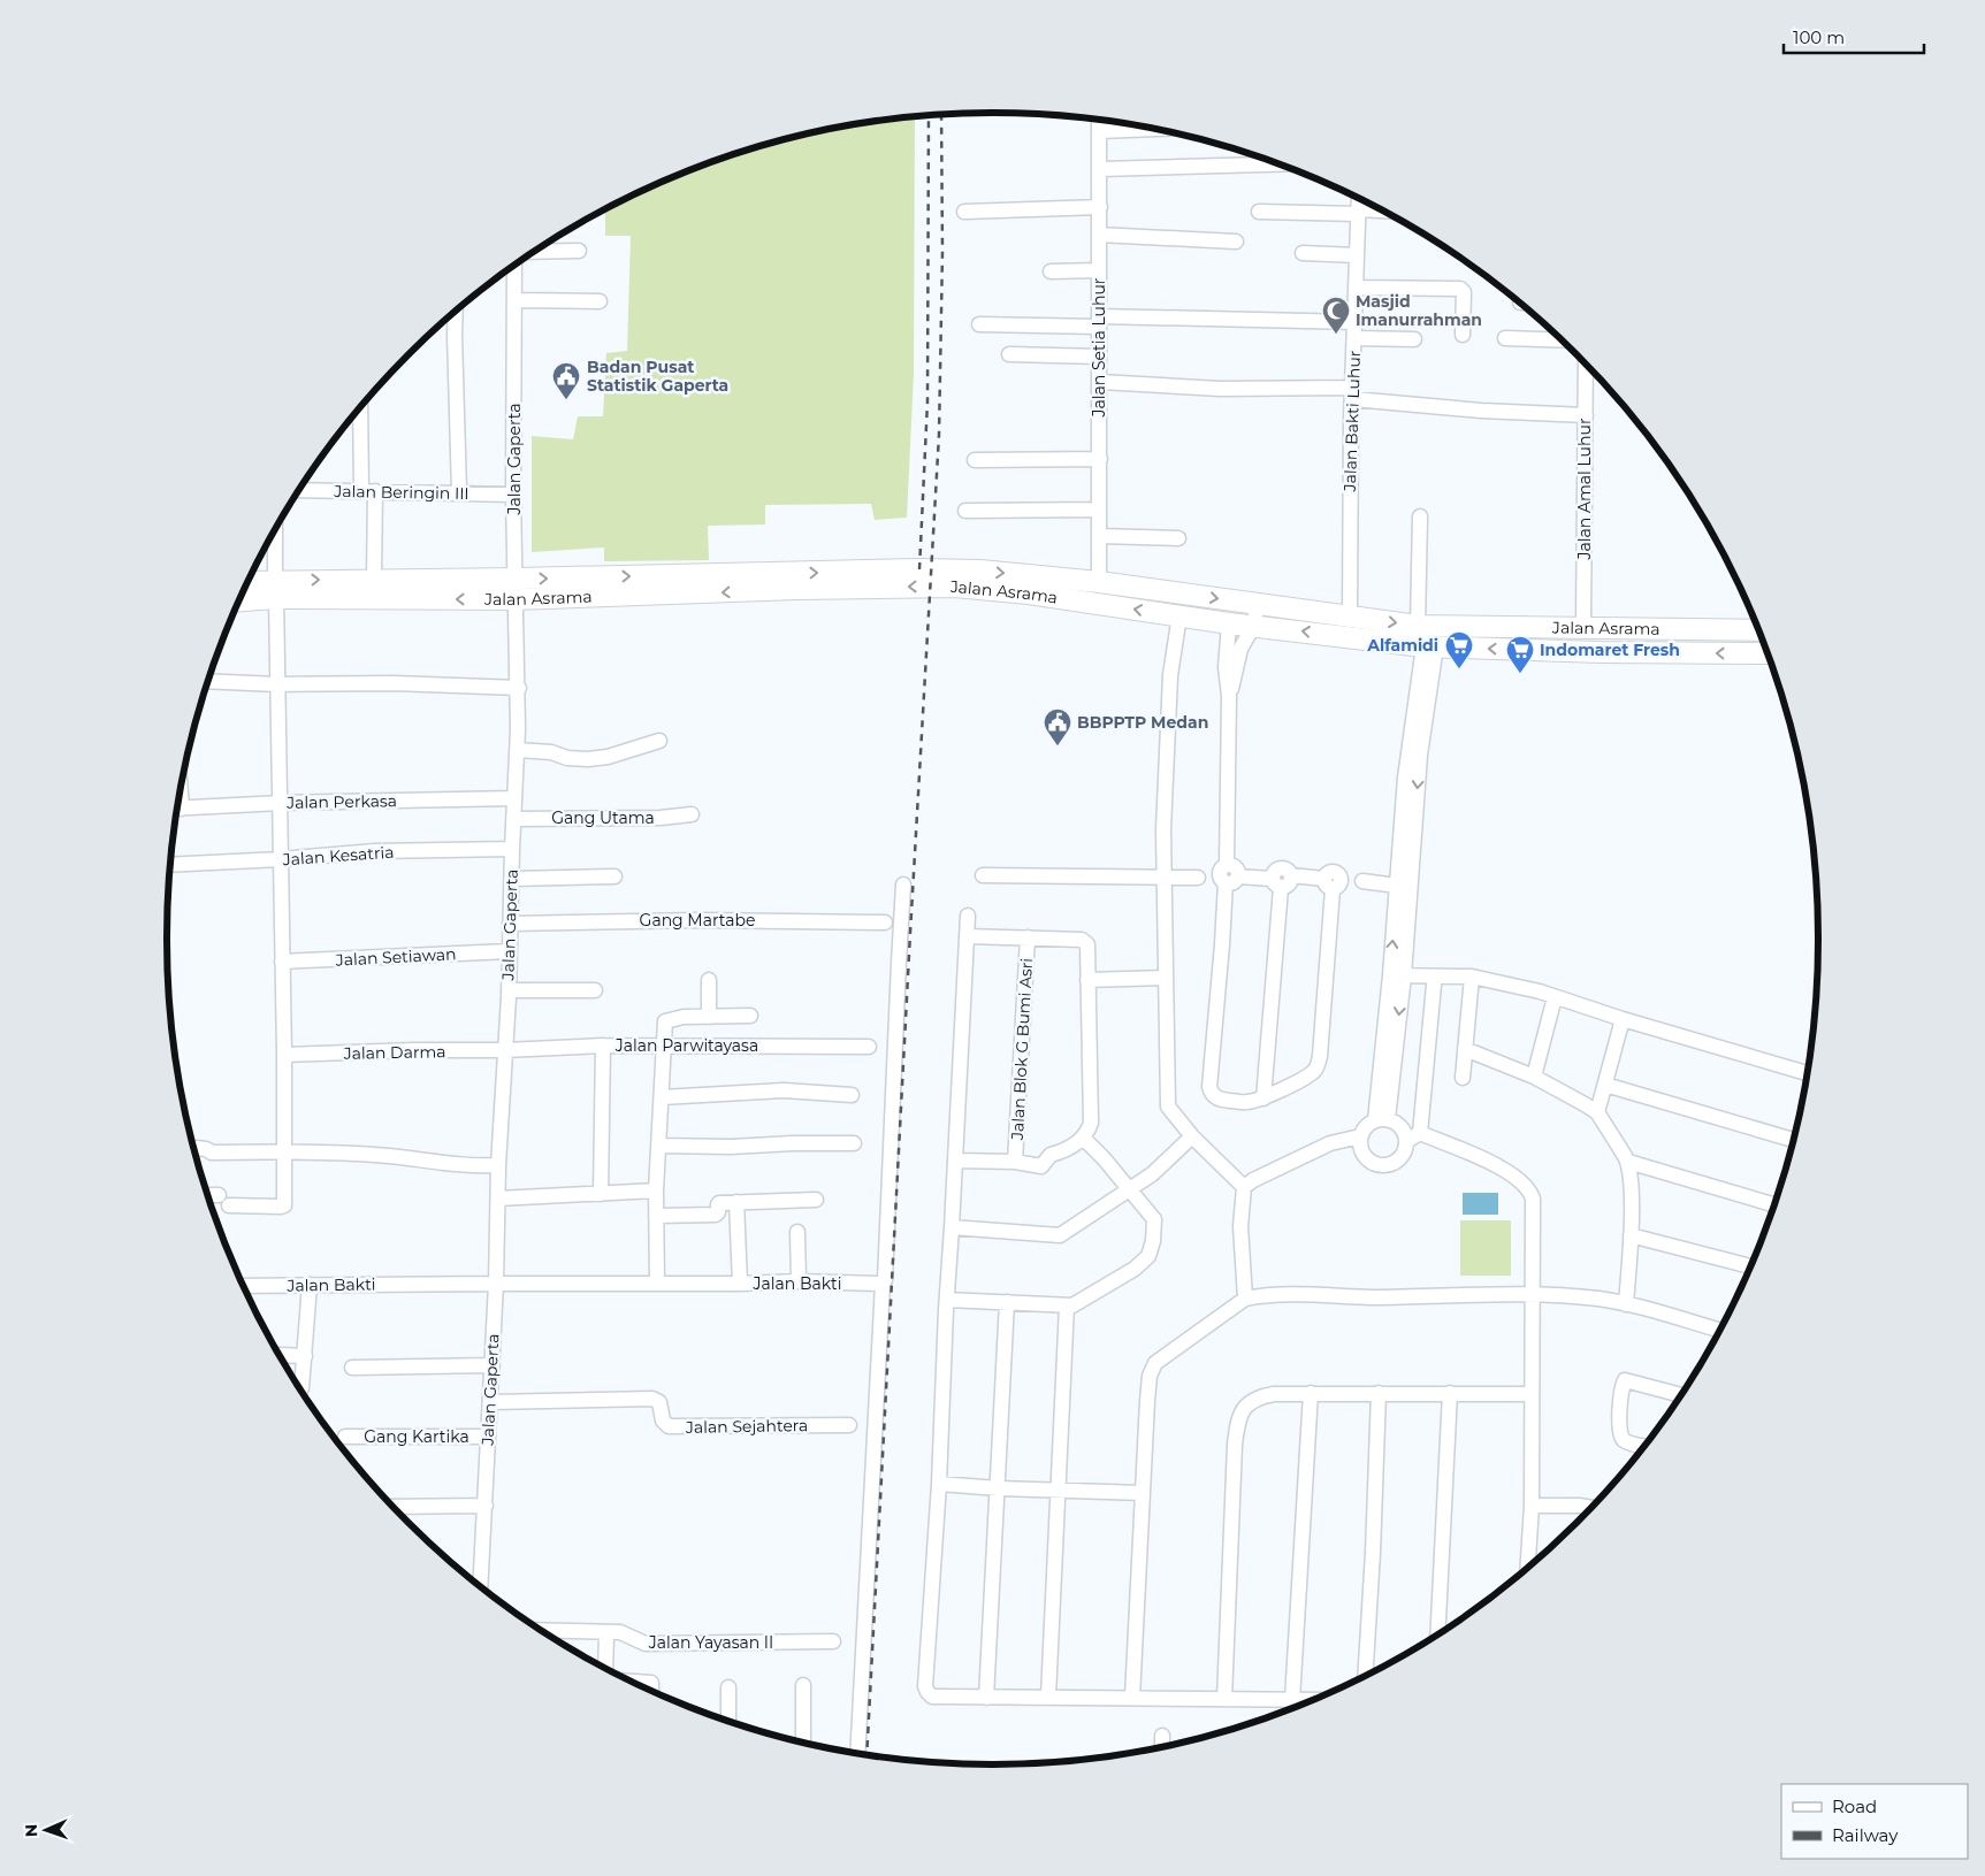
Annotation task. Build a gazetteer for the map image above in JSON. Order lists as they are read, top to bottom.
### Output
{
  "streets": {
    "highway": ["Jalan Asrama"],
    "street": [
      "Jalan Setia Luhur",
      "Jalan Bakti Luhur",
      "Jalan Gaperta",
      "Jalan Amal Luhur",
      "Jalan Beringin III",
      "Jalan Perkasa",
      "Gang Utama",
      "Jalan Kesatria",
      "Gang Martabe",
      "Jalan Setiawan",
      "Jalan Parwitayasa",
      "Jalan Blok G Bumi Asri",
      "Jalan Darma",
      "Jalan Bakti",
      "Jalan Sejahtera",
      "Gang Kartika",
      "Jalan Yayasan II"
    ]
  },
  "crossings": [
    ["Jalan Setia Luhur", "Jalan Asrama"],
    ["Jalan Bakti Luhur", "Jalan Asrama"],
    ["Jalan Gaperta", "Jalan Beringin III"],
    ["Jalan Gaperta", "Jalan Asrama"],
    ["Jalan Gaperta", "Jalan Perkasa"],
    ["Jalan Gaperta", "Gang Utama"],
    ["Jalan Gaperta", "Jalan Kesatria"],
    ["Jalan Gaperta", "Gang Martabe"],
    ["Jalan Gaperta", "Jalan Setiawan"],
    ["Jalan Gaperta", "Jalan Parwitayasa"],
    ["Jalan Gaperta", "Jalan Darma"],
    ["Jalan Gaperta", "Jalan Bakti"],
    ["Jalan Gaperta", "Jalan Sejahtera"],
    ["Jalan Gaperta", "Gang Kartika"],
    ["Jalan Amal Luhur", "Jalan Asrama"],
    ["Jalan Parwitayasa", "Jalan Darma"]
  ],
  "places": {
    "mosque": ["Masjid Imanurrahman"],
    "public building": ["Badan Pusat Statistik Gaperta", "BBPPTP Medan"],
    "supermarket": ["Alfamidi", "Indomaret Fresh"]
  },
  "legend": ["Road", "Railway"],
  "scale_bar": "100 m",
  "north": "left"
}
